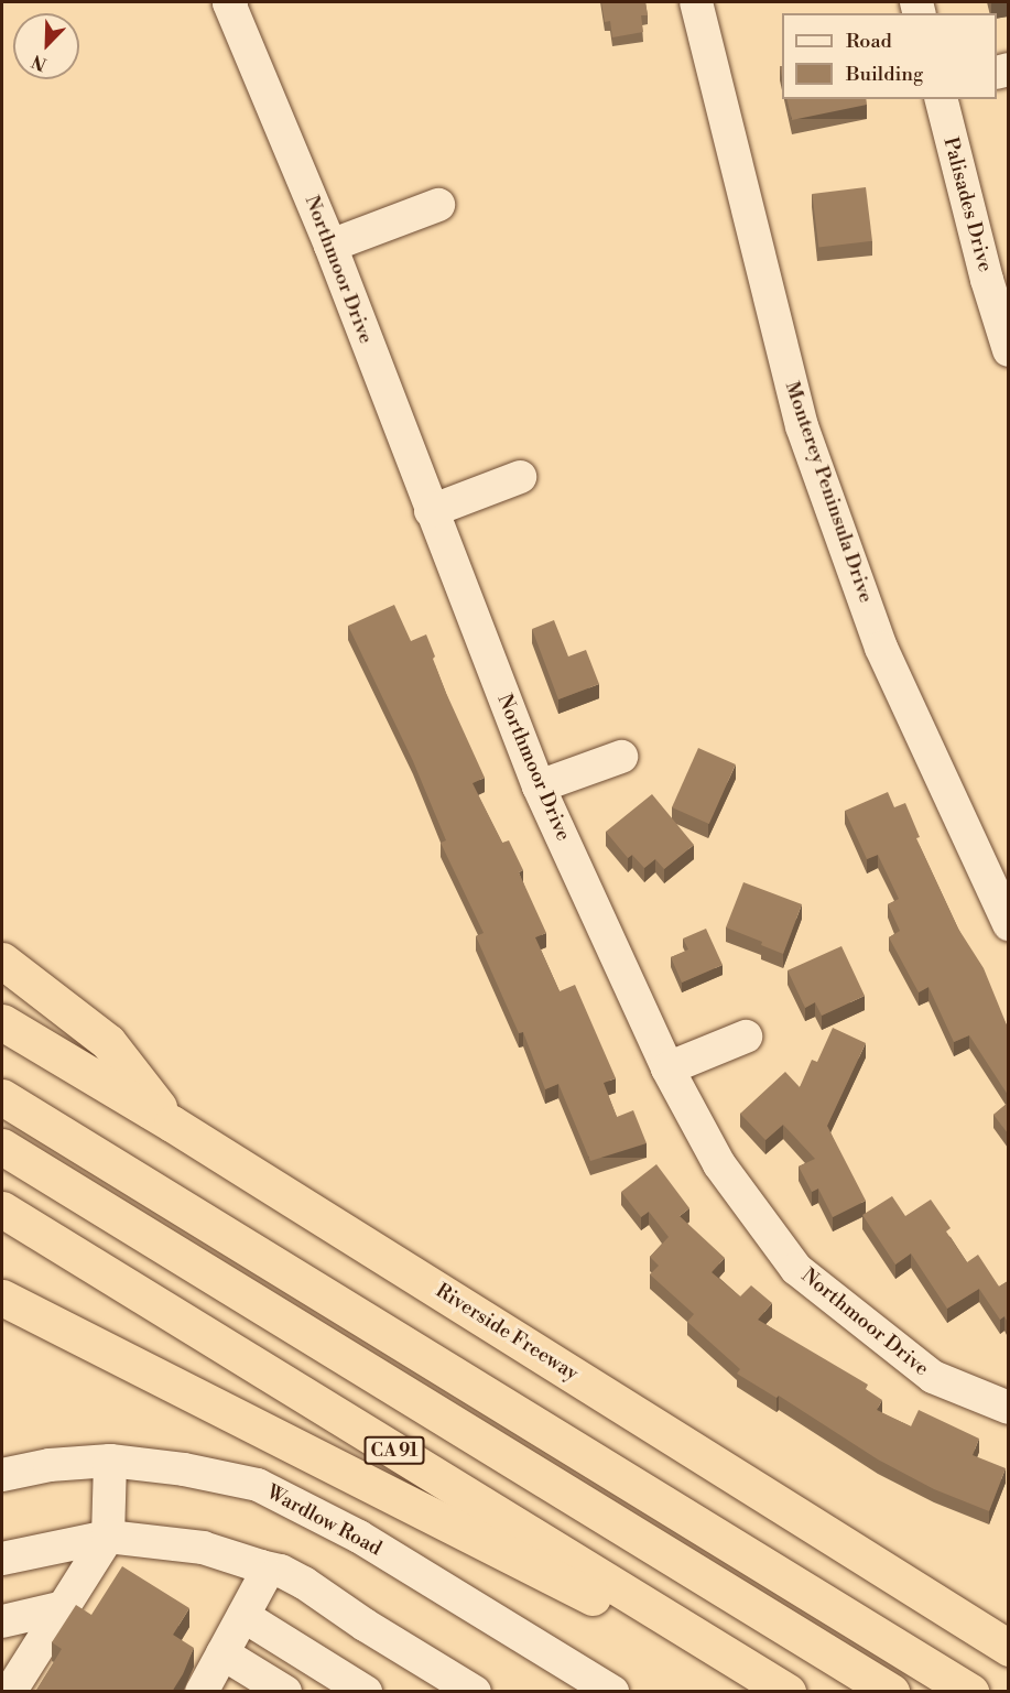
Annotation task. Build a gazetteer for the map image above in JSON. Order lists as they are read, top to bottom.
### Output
{
  "streets": {
    "highway": ["Riverside Freeway", "CA 91"],
    "street": [
      "Palisades Drive",
      "Northmoor Drive",
      "Monterey Peninsula Drive",
      "Wardlow Road"
    ]
  },
  "legend": ["Road", "Building"],
  "north": "bottom left"
}
